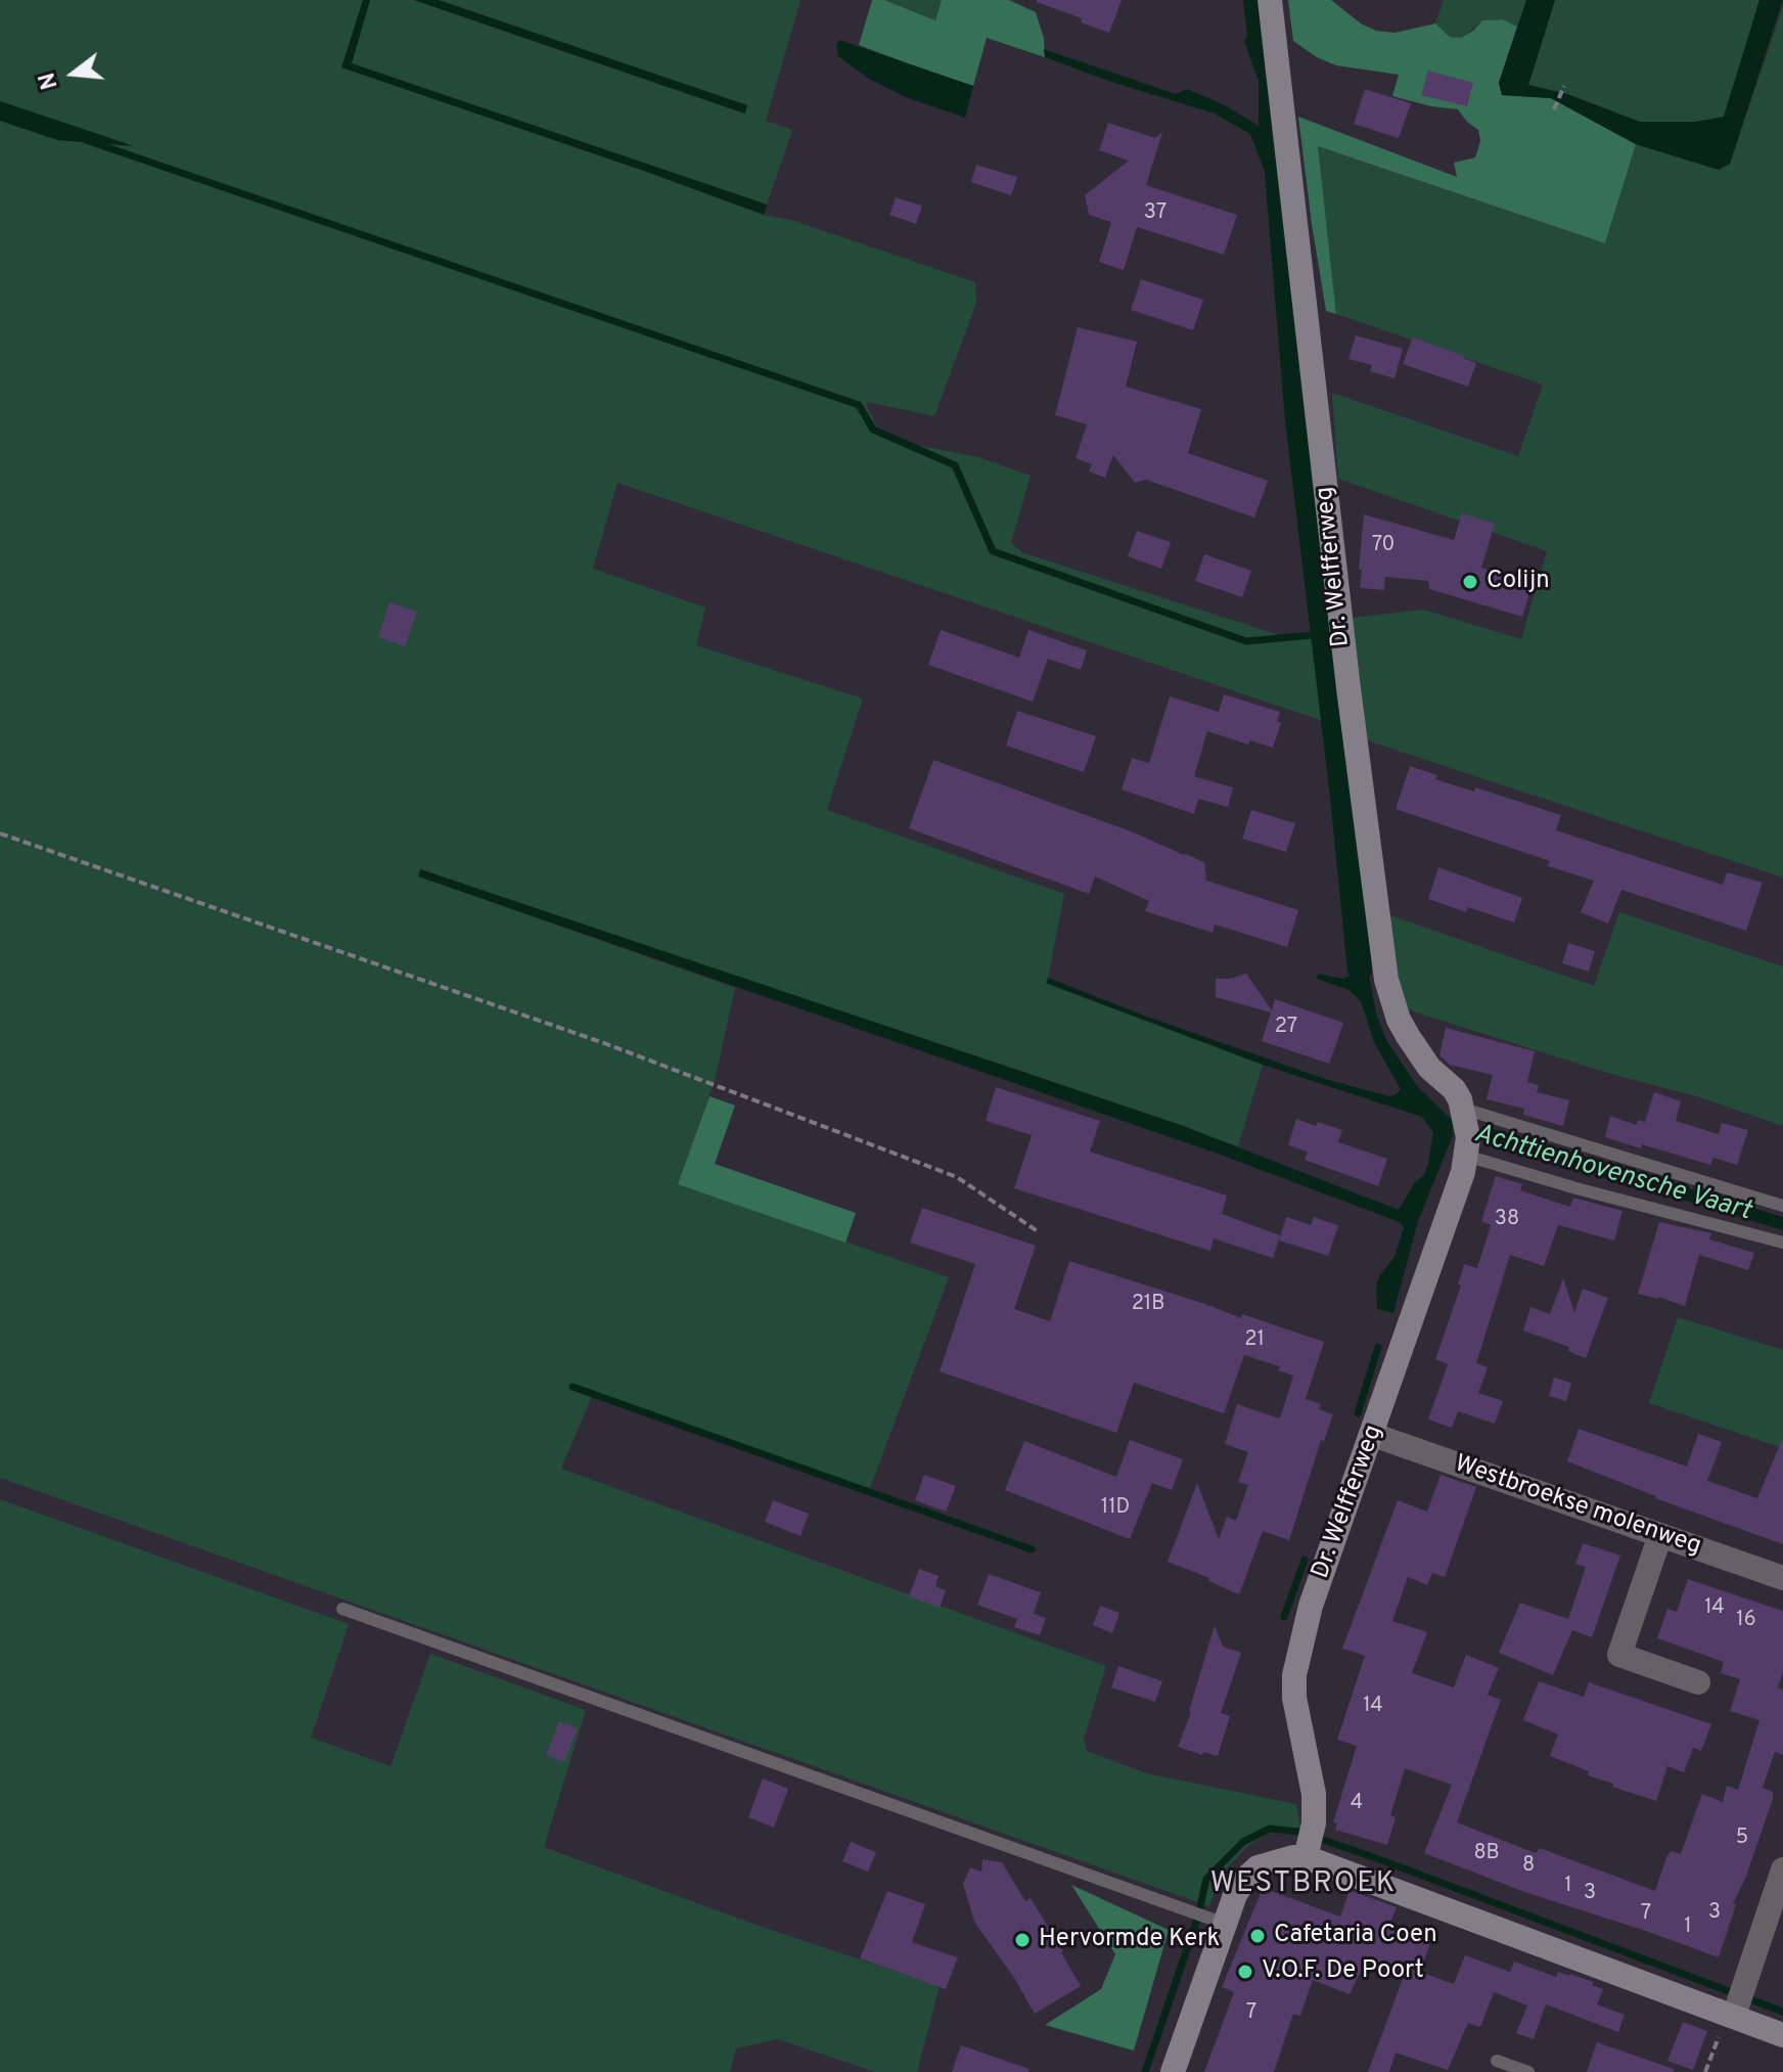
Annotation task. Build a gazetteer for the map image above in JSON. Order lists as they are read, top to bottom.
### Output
{
  "streets": {
    "street": ["Dr. Welfferweg", "Westbroekse molenweg"]
  },
  "crossings": [
    ["Dr. Welfferweg", "Westbroekse molenweg"]
  ],
  "districts": ["WESTBROEK"],
  "water": ["Achttienhovensche Vaart"],
  "places": [
    "Colijn",
    "Cafetaria Coen",
    "Hervormde Kerk",
    "V.O.F. De Poort"
  ],
  "house_numbers": [
    "37",
    "70",
    "27",
    "38",
    "21B",
    "21",
    "11D",
    "14",
    "16",
    "14",
    "4",
    "5",
    "8B",
    "8",
    "1",
    "3",
    "3",
    "7",
    "1",
    "7"
  ],
  "north": "left"
}
